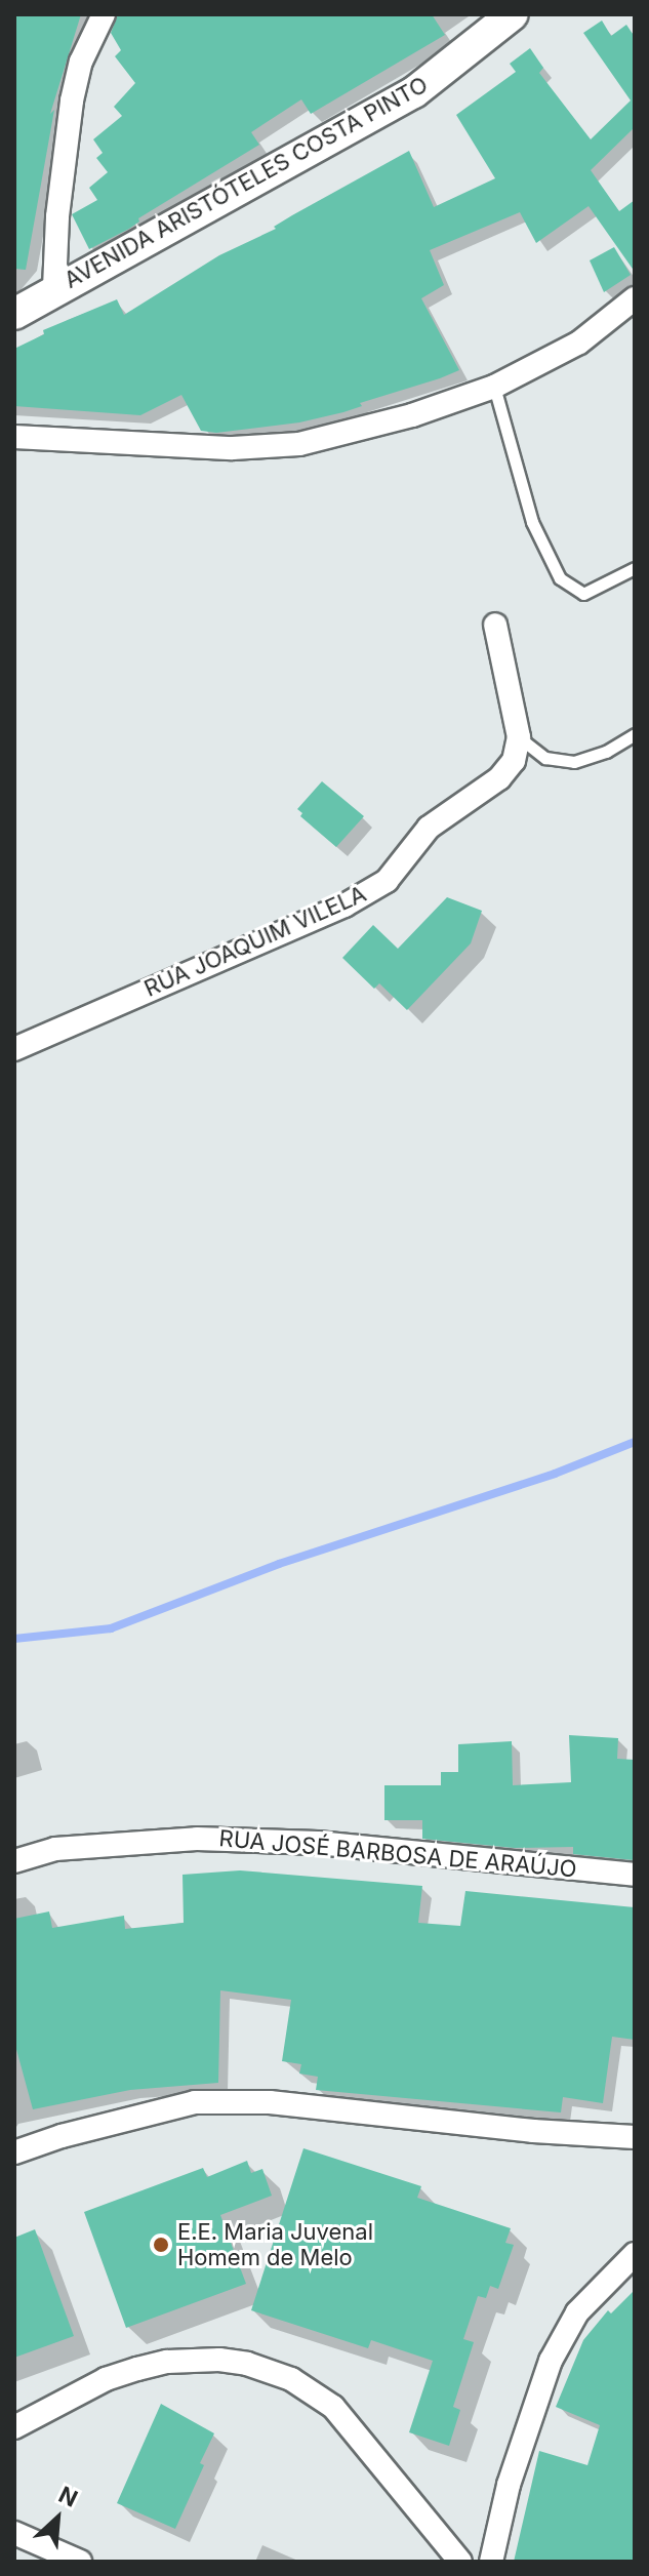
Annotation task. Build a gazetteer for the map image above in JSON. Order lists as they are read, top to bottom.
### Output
{
  "streets": {
    "main road": ["AVENIDA ARISTÓTELES COSTA PINTO"],
    "street": ["RUA JOAQUIM VILELA", "RUA JOSÉ BARBOSA DE ARAÚJO"]
  },
  "places": ["E.E. Maria Juvenal Homem de Melo"],
  "north": "top right"
}
